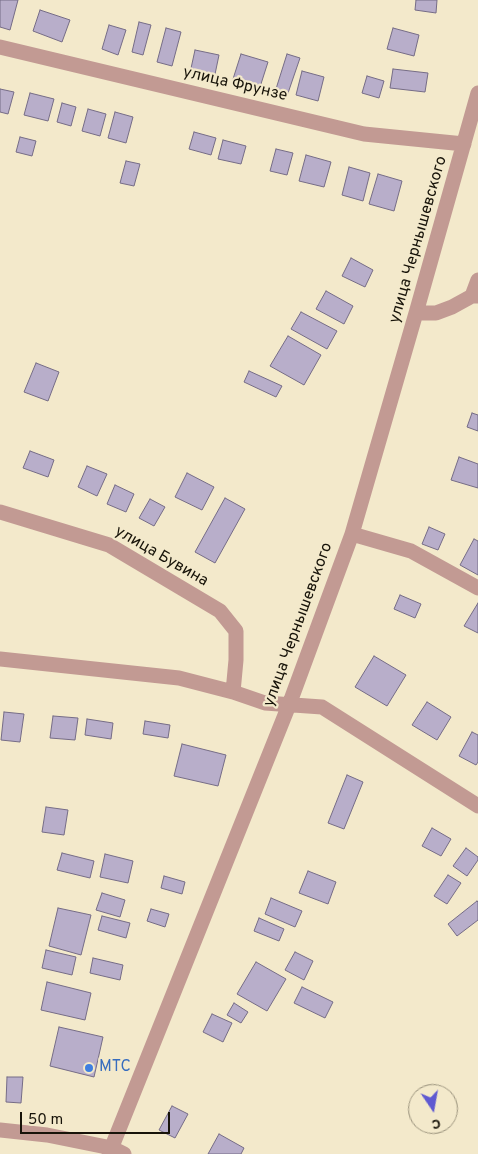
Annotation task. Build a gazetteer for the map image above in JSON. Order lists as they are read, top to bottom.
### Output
{
  "streets": {
    "street": ["улица Фрунзе", "улица Чернышевского", "улица Бувина"]
  },
  "crossings": [
    ["улица Фрунзе", "улица Чернышевского"]
  ],
  "places": ["МТС"],
  "scale_bar": "50 m",
  "north": "bottom"
}
